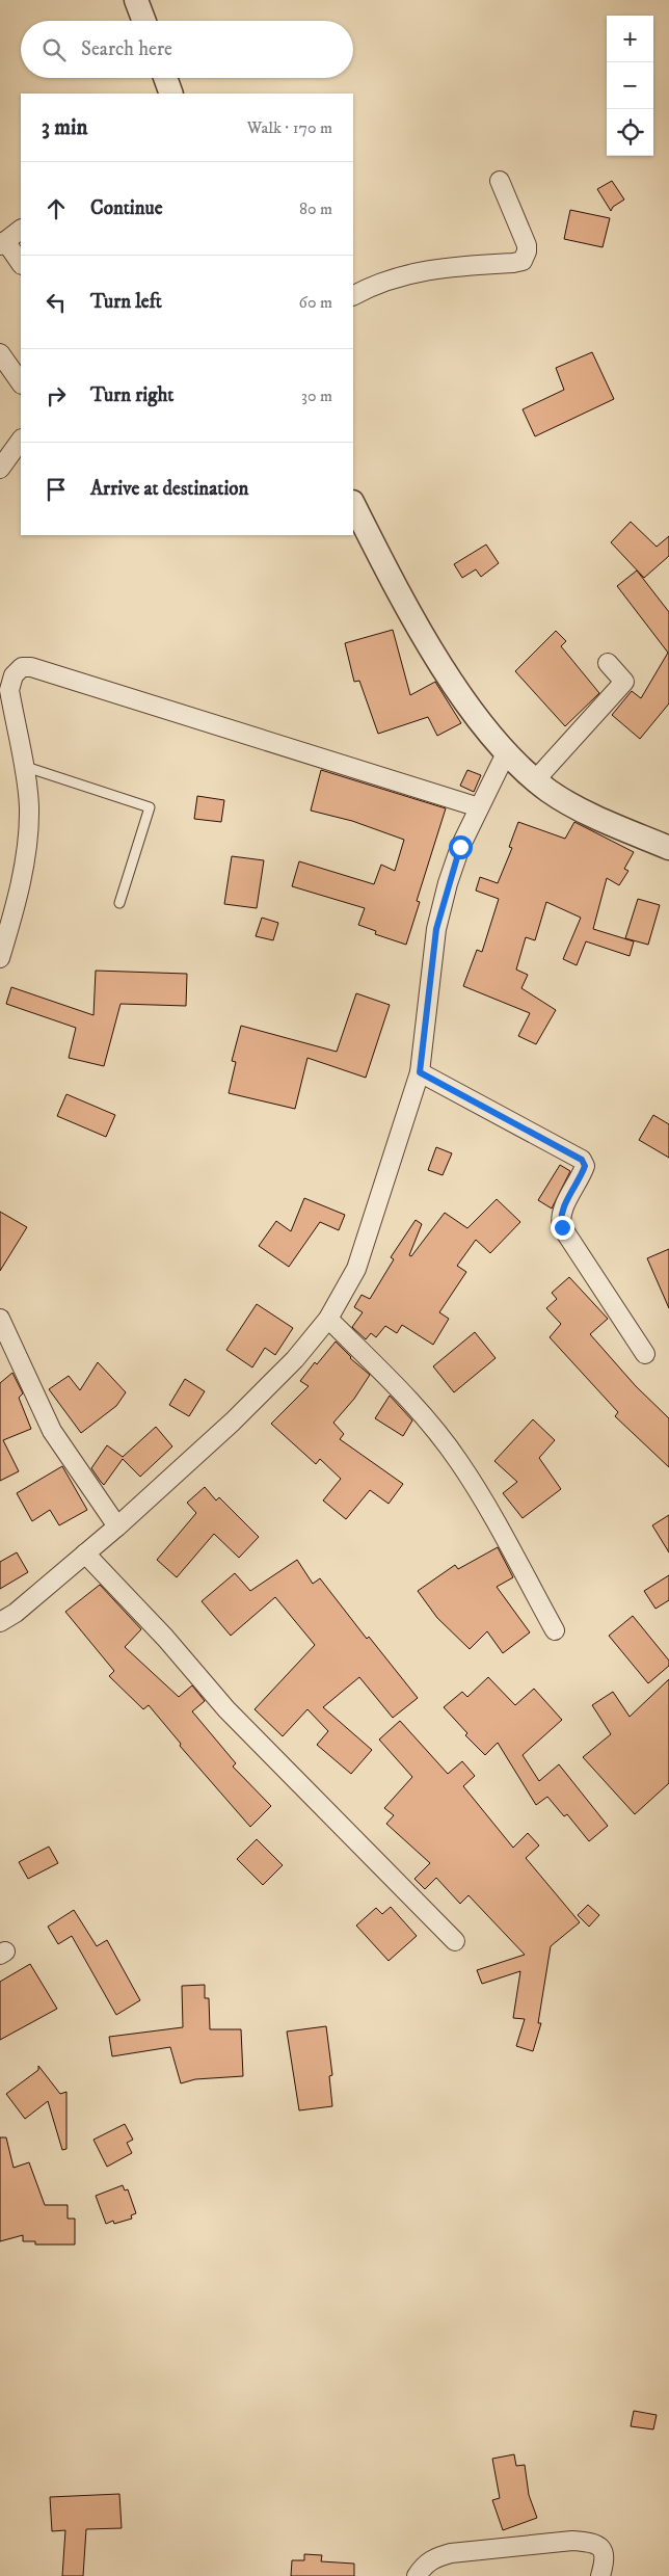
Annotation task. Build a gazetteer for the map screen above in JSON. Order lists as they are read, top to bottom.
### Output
{
  "page": {
    "map_buttons": ["+", "−"],
    "search": "Search here",
    "heading": ["3 min", "Walk · 170 m"],
    "list": [
      ["Continue", "80 m"],
      ["Turn left", "60 m"],
      ["Turn right", "30 m"],
      "Arrive at destination"
    ]
  }
}
